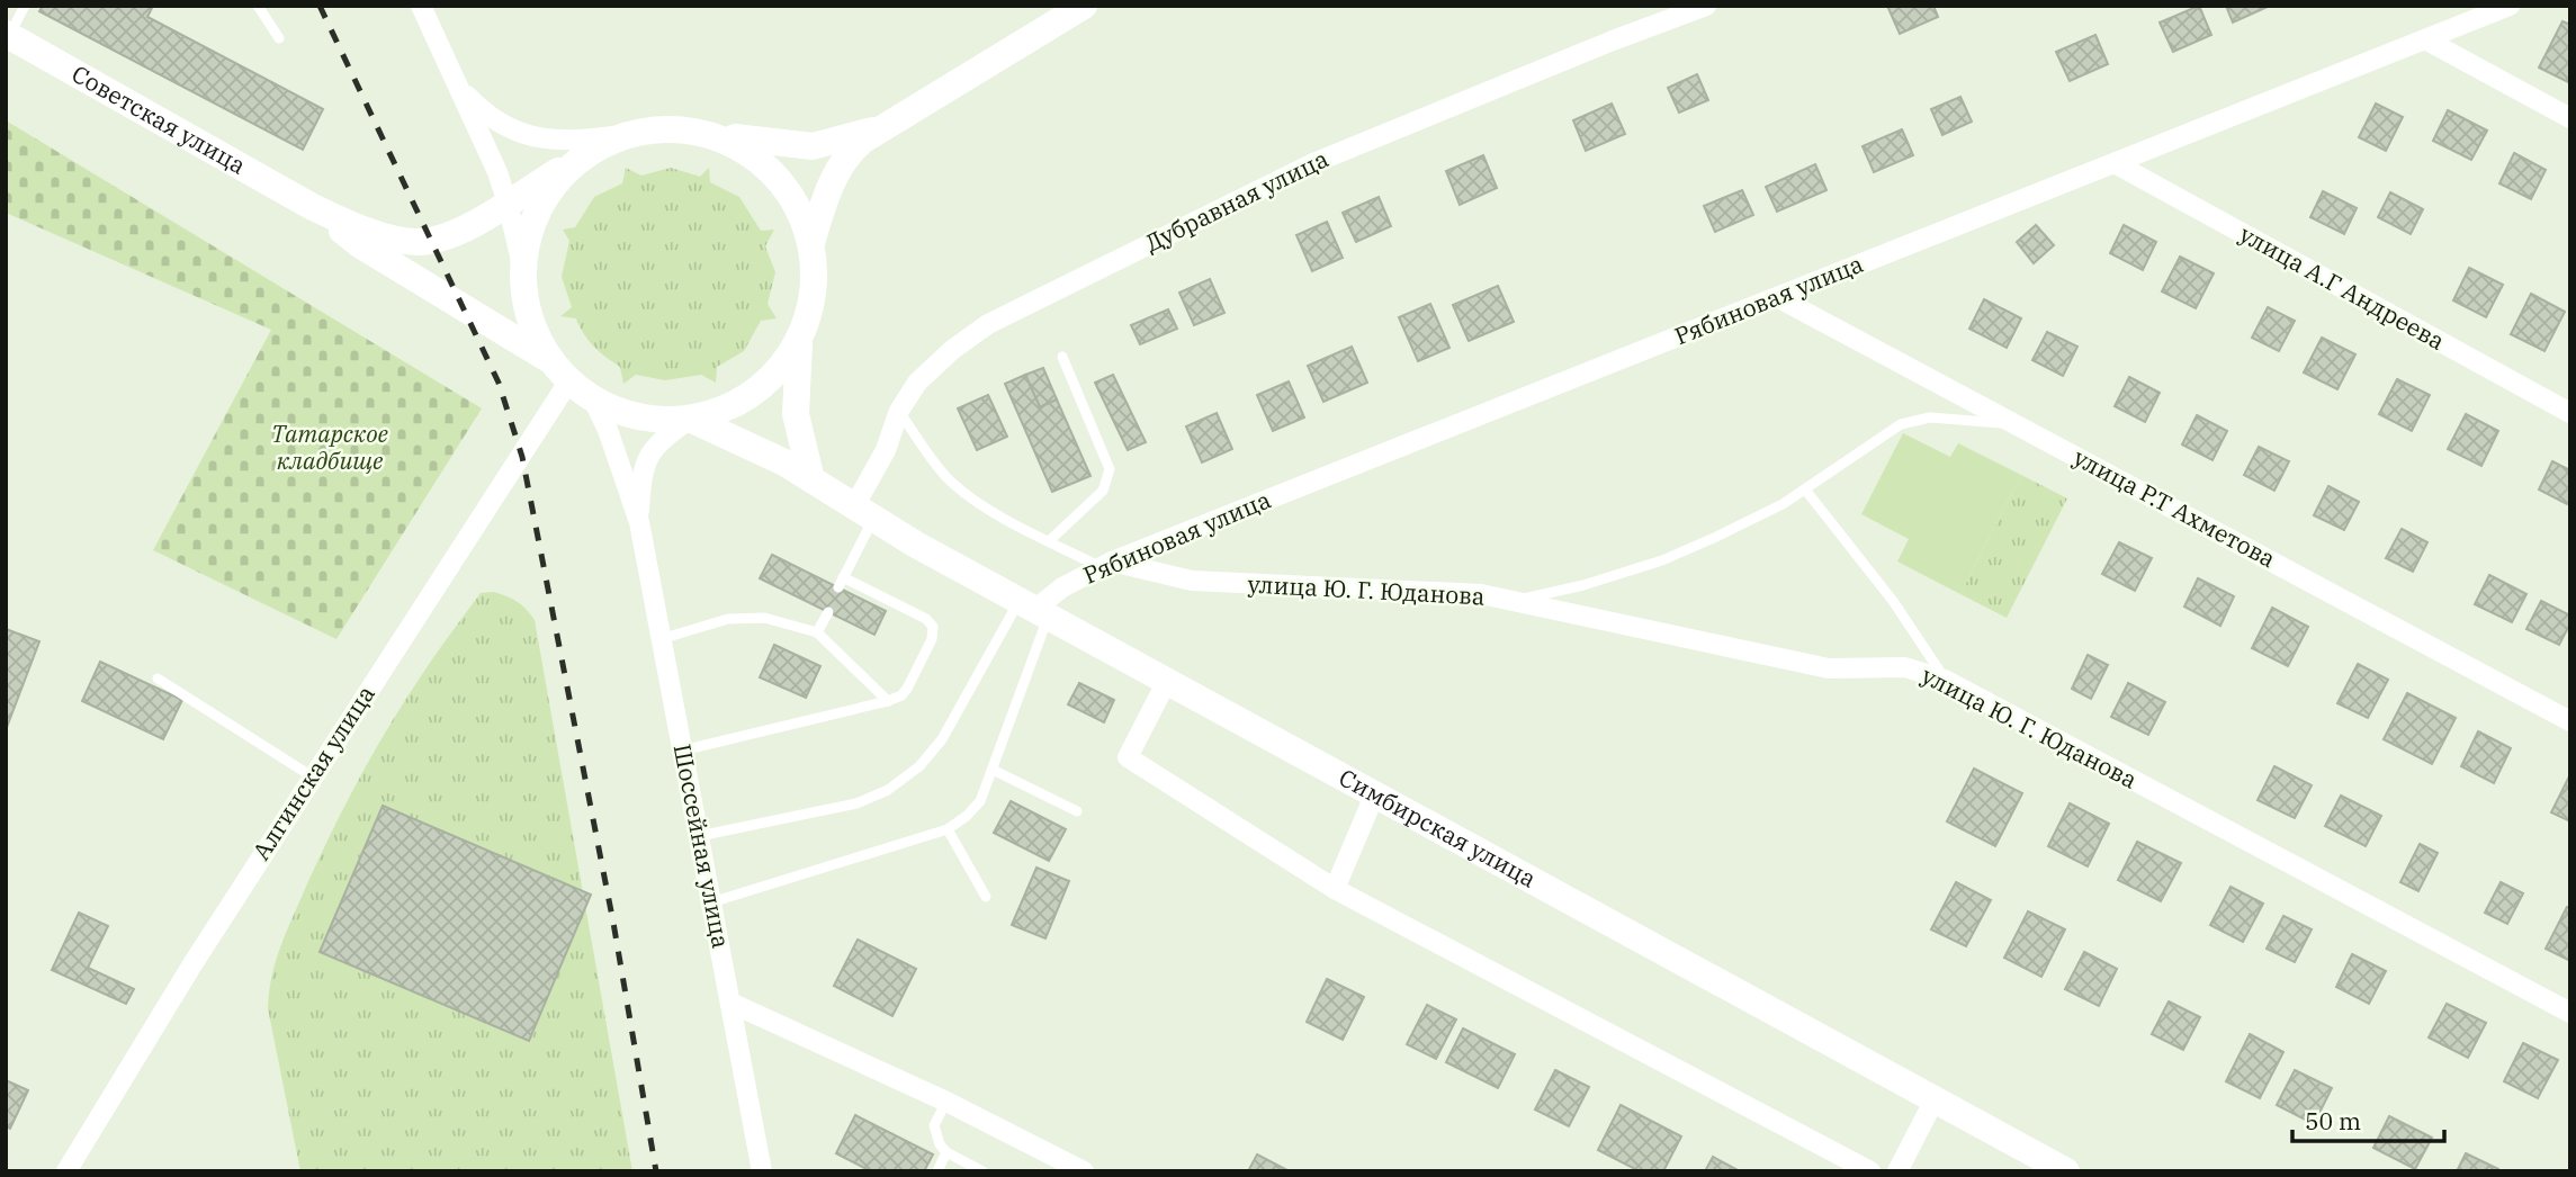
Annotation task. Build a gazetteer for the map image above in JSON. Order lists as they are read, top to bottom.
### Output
{
  "streets": {
    "main road": ["Советская улица", "Симбирская улица"],
    "street": [
      "Дубравная улица",
      "улица А.Г Андреева",
      "Рябиновая улица",
      "улица Р.Т Ахметова",
      "улица Ю. Г. Юданова",
      "Алгинская улица",
      "Шоссейная улица"
    ]
  },
  "crossings": [
    ["Дубравная улица", "Симбирская улица"],
    ["улица А.Г Андреева", "Рябиновая улица"],
    ["Рябиновая улица", "улица Р.Т Ахметова"],
    ["Рябиновая улица", "улица Ю. Г. Юданова"],
    ["Рябиновая улица", "Симбирская улица"]
  ],
  "parks": ["Татарское кладбище"],
  "scale_bar": "50 m"
}
